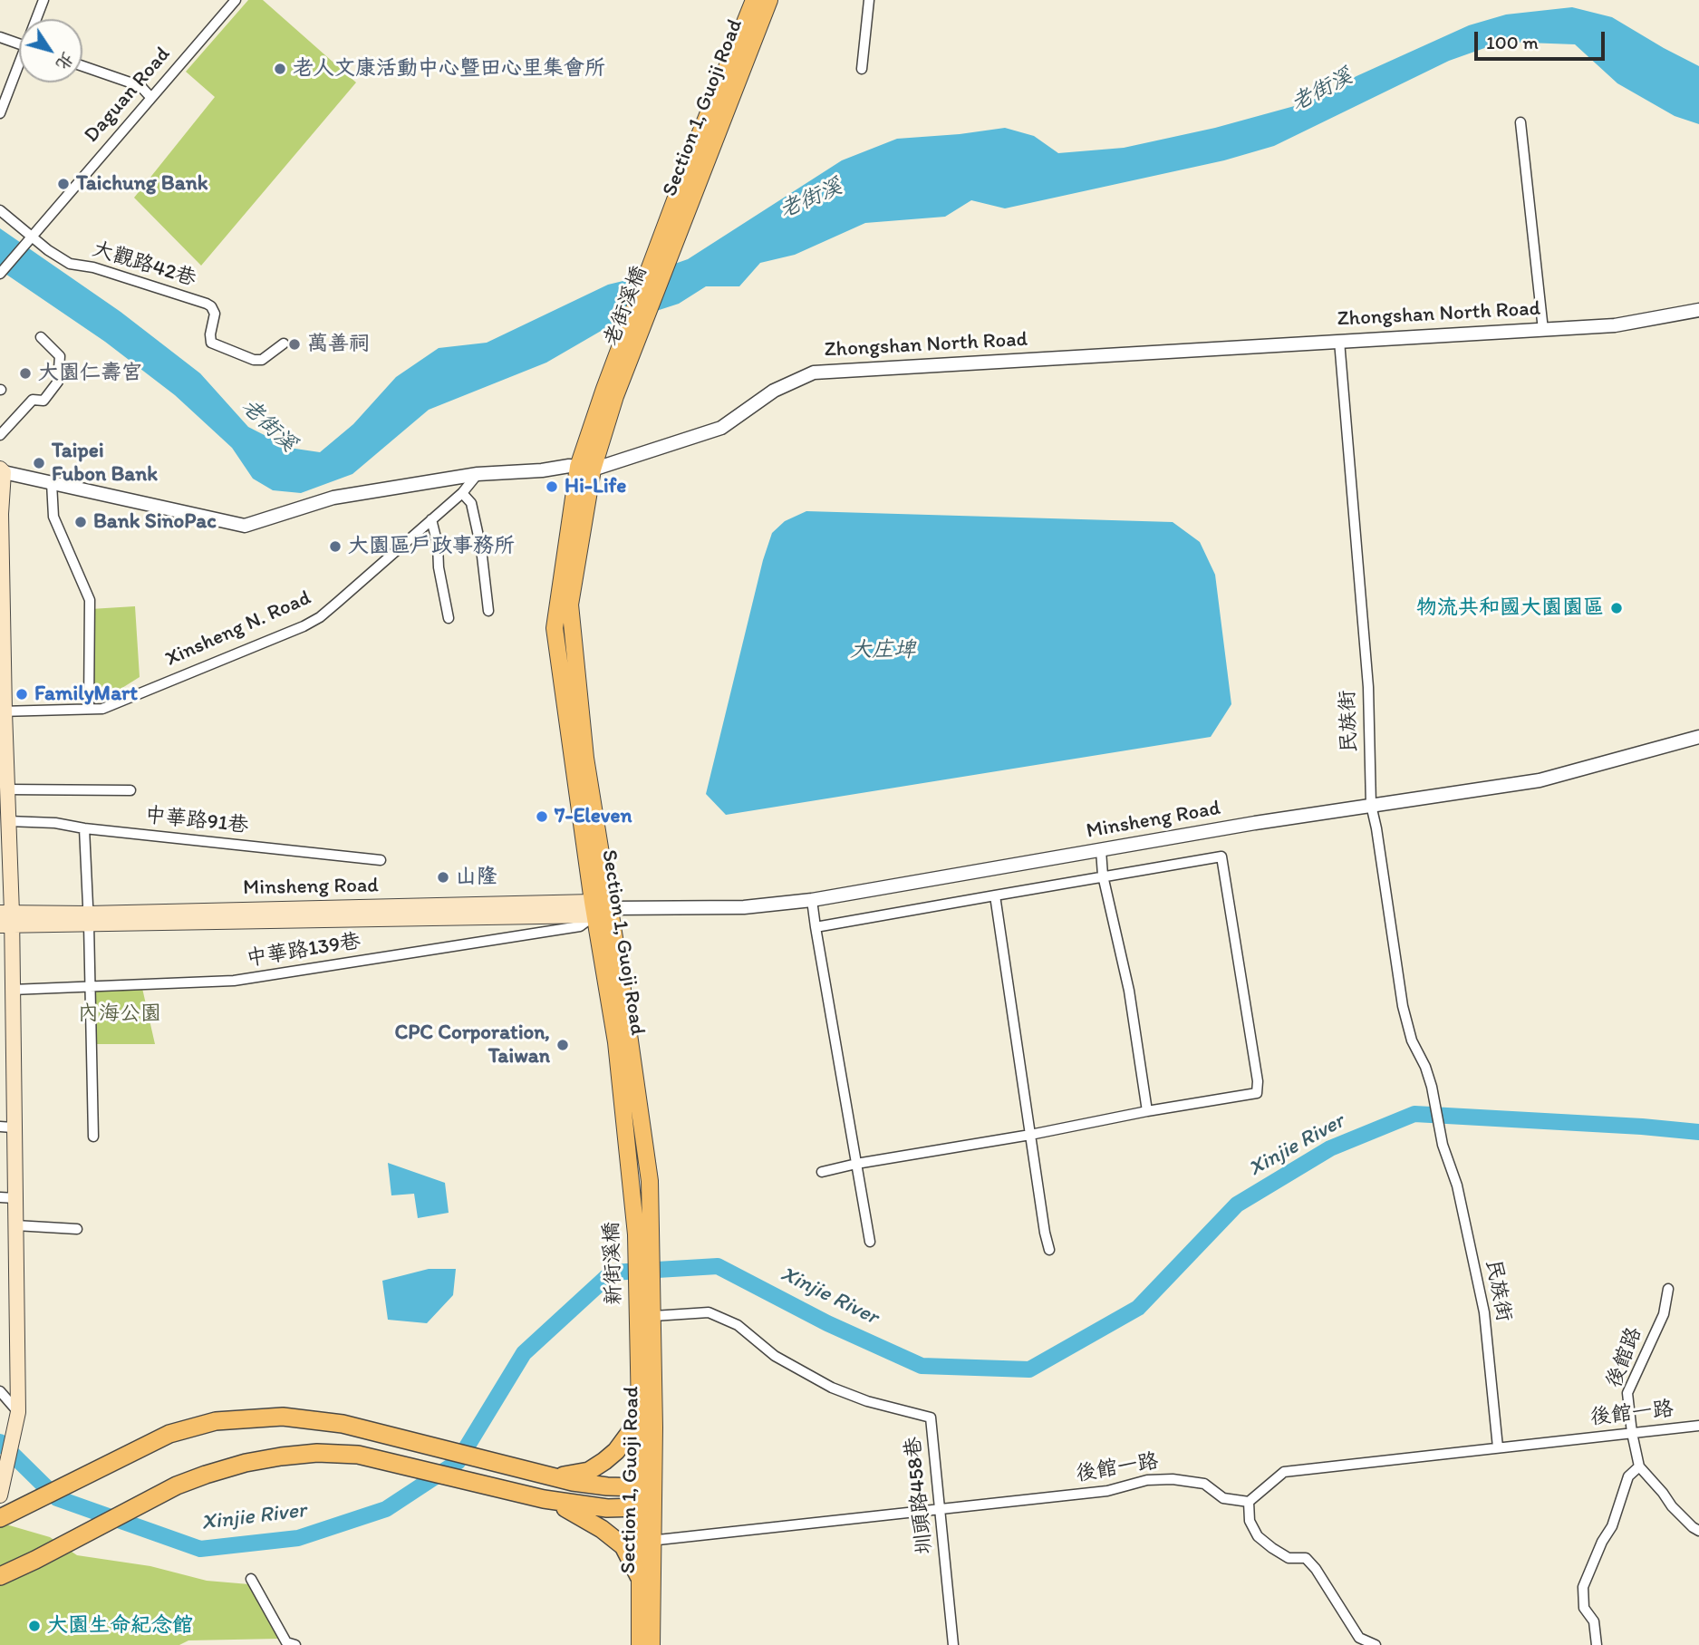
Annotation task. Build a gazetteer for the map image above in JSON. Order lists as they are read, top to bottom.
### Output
{
  "streets": {
    "main road": [
      "Section 1, Guoji Road",
      "老街溪橋",
      "Minsheng Road",
      "新街溪橋"
    ],
    "street": [
      "Daguan Road",
      "大觀路42巷",
      "Zhongshan North Road",
      "Xinsheng N. Road",
      "民族街",
      "中華路91巷",
      "中華路139巷",
      "後館路",
      "後館一路",
      "圳頭路458巷"
    ]
  },
  "crossings": [
    ["Daguan Road", "大觀路42巷"],
    ["Section 1, Guoji Road", "老街溪橋"],
    ["Section 1, Guoji Road", "Zhongshan North Road"],
    ["Section 1, Guoji Road", "Minsheng Road"],
    ["Section 1, Guoji Road", "中華路139巷"],
    ["Section 1, Guoji Road", "新街溪橋"],
    ["Section 1, Guoji Road", "後館一路"],
    ["Section 1, Guoji Road", "圳頭路458巷"],
    ["Zhongshan North Road", "Xinsheng N. Road"],
    ["Zhongshan North Road", "民族街"],
    ["民族街", "Minsheng Road"],
    ["民族街", "後館一路"],
    ["Minsheng Road", "中華路139巷"],
    ["新街溪橋", "圳頭路458巷"],
    ["後館路", "後館一路"],
    ["後館一路", "圳頭路458巷"]
  ],
  "water": ["老街溪", "大庄埤", "Xinjie River"],
  "parks": ["內海公園"],
  "places": [
    "老人文康活動中心暨田心里集會所",
    "Taichung Bank",
    "萬善祠",
    "大園仁壽宮",
    "Taipei Fubon Bank",
    "Hi-Life",
    "Bank SinoPac",
    "大園區戶政事務所",
    "物流共和國大園園區",
    "FamilyMart",
    "7-Eleven",
    "山隆",
    "CPC Corporation, Taiwan",
    "大園生命紀念館"
  ],
  "scale_bar": "100 m",
  "north": "bottom right"
}
